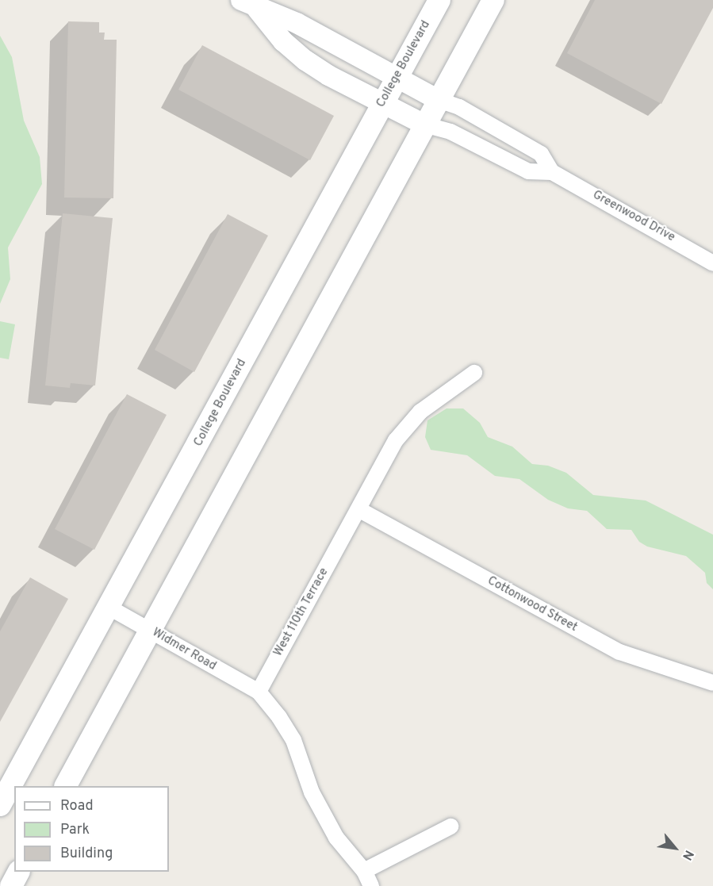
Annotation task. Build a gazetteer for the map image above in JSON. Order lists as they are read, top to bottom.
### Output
{
  "streets": {
    "main road": ["College Boulevard"],
    "street": [
      "Greenwood Drive",
      "Cottonwood Street",
      "West 110th Terrace",
      "Widmer Road"
    ]
  },
  "crossings": [
    ["College Boulevard", "Widmer Road"],
    ["Cottonwood Street", "West 110th Terrace"],
    ["West 110th Terrace", "Widmer Road"]
  ],
  "legend": ["Road", "Park", "Building"],
  "north": "bottom right"
}
